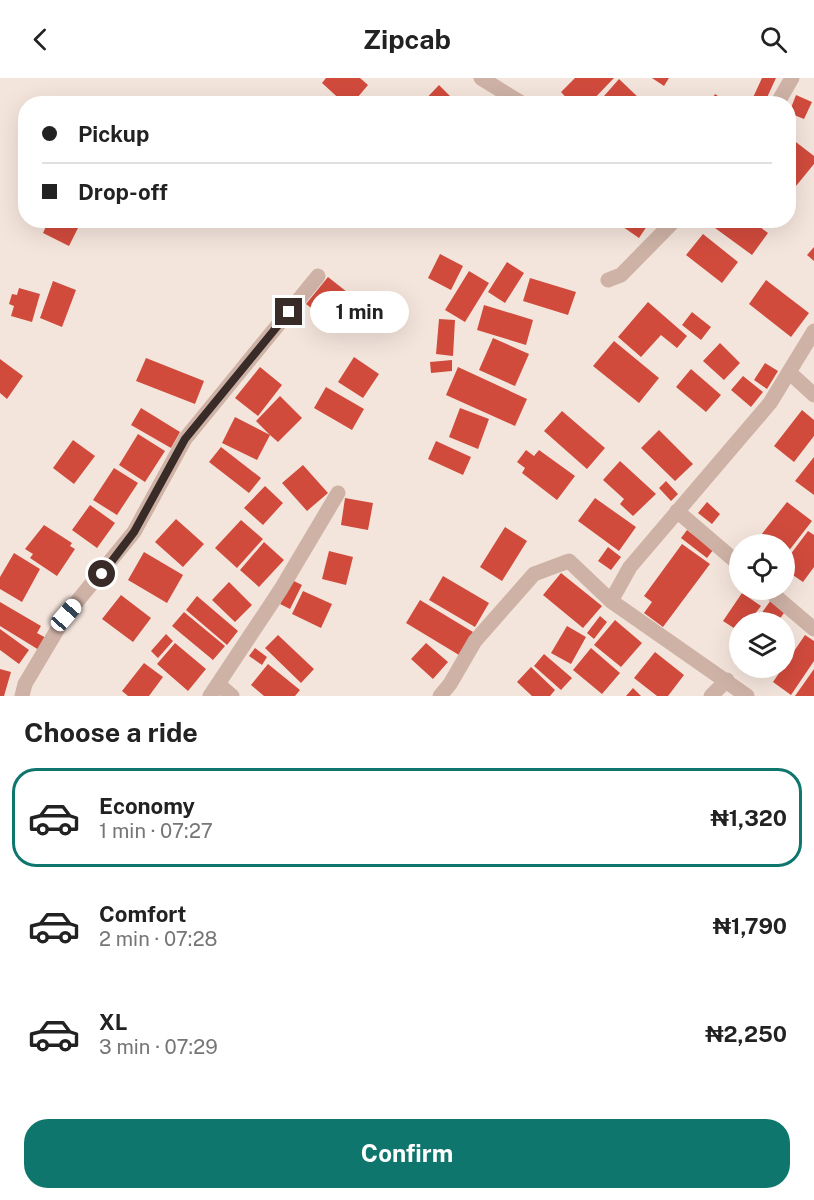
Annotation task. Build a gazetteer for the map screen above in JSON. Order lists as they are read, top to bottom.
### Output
{
  "page": {
    "header": "Zipcab",
    "banner": ["Pickup", "Drop-off"],
    "bubble": "1 min",
    "heading": "Choose a ride",
    "list": [
      {
        "name": "Economy",
        "note": "1 min · 07:27",
        "value": "₦1,320"
      },
      {
        "name": "Comfort",
        "note": "2 min · 07:28",
        "value": "₦1,790"
      },
      {
        "name": "XL",
        "note": "3 min · 07:29",
        "value": "₦2,250"
      }
    ],
    "buttons": "Confirm"
  }
}
